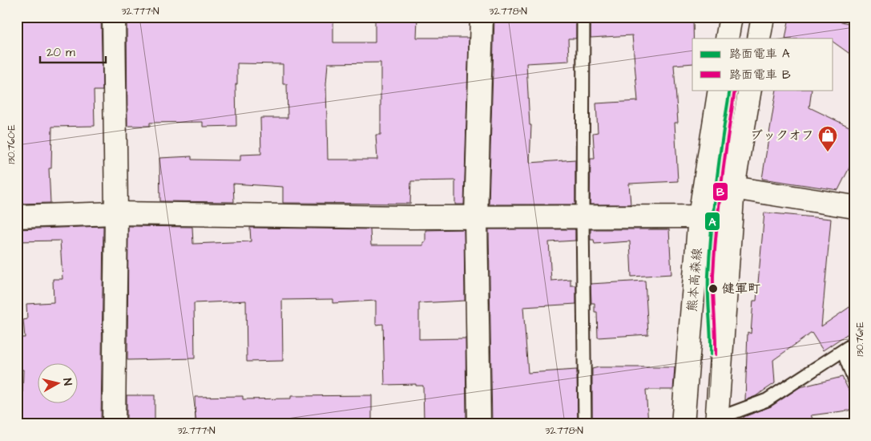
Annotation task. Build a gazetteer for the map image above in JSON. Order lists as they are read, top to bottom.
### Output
{
  "streets": {
    "street": ["熊本高森線"]
  },
  "places": {
    "shop": ["ブックオフ"],
    "other": ["健軍町"]
  },
  "lines": ["tram line A", "tram line B"],
  "legend": ["路面電車 A", "路面電車 B"],
  "scale_bar": "20 m",
  "north": "right",
  "coordinates": [
    "32.777°N",
    "32.778°N",
    "130.760°E",
    "130.761°E"
  ]
}
